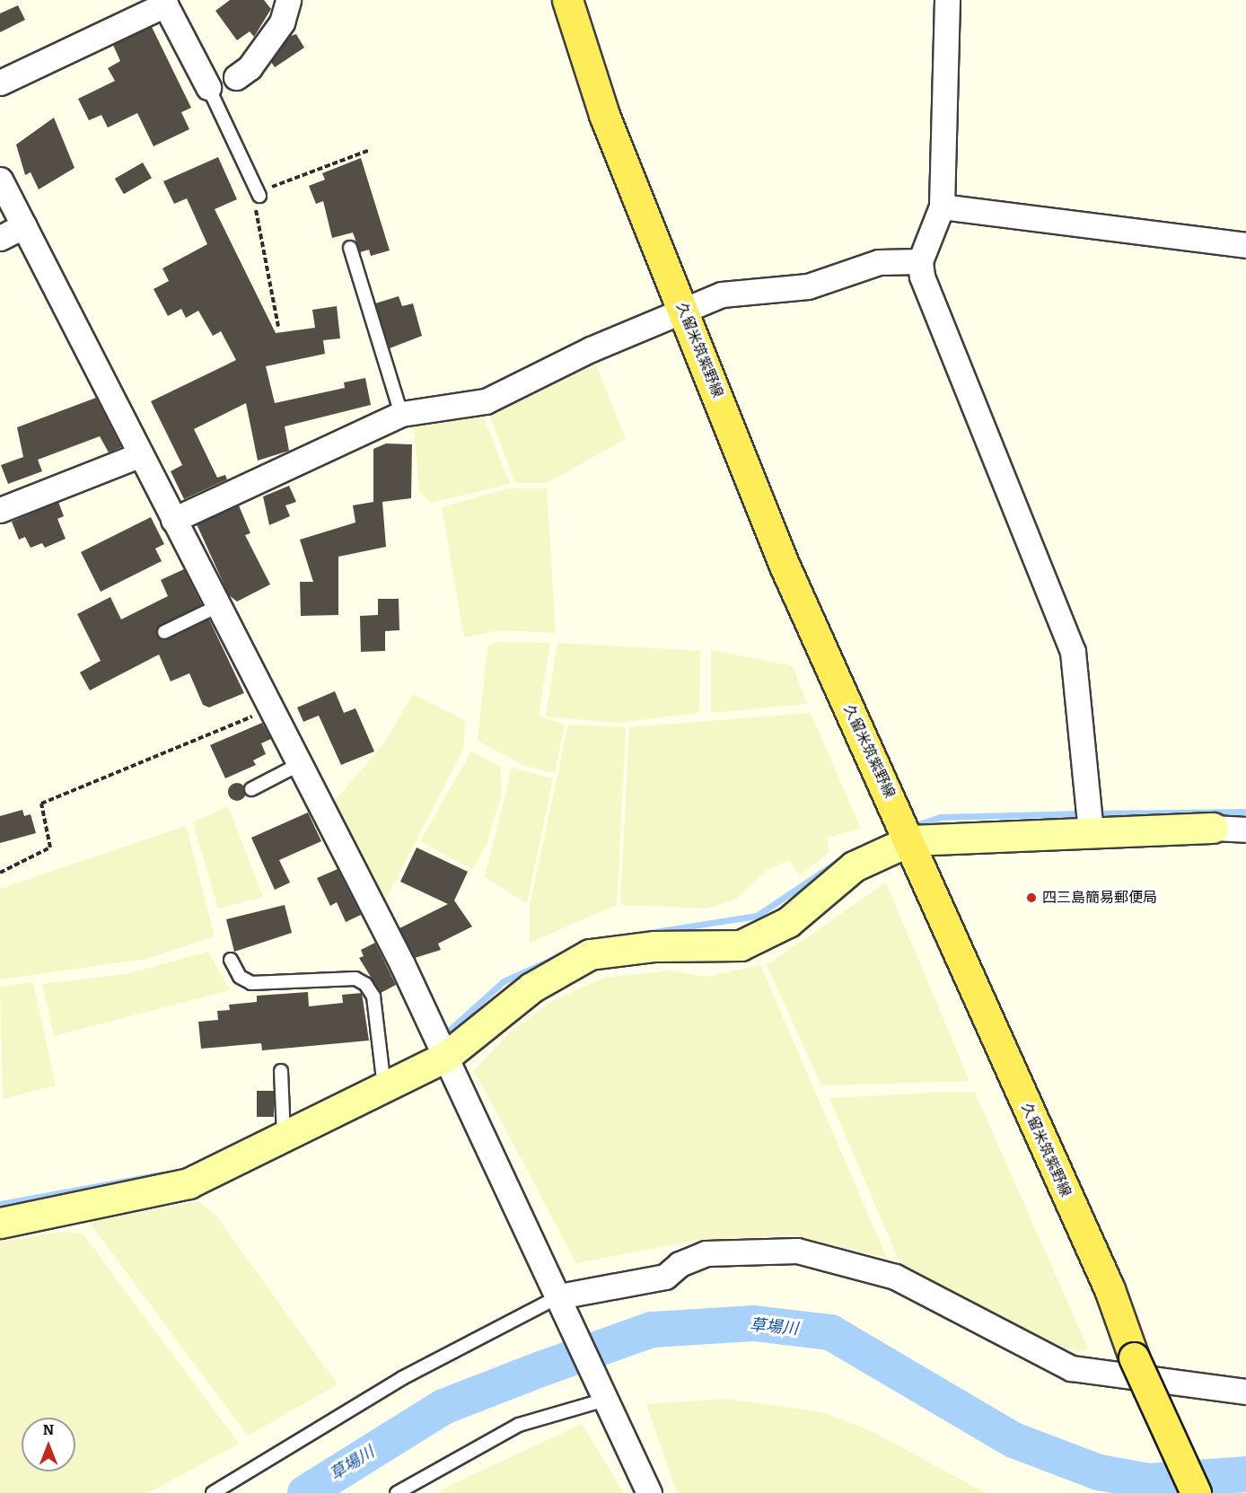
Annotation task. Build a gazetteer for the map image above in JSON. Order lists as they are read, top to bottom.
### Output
{
  "streets": {
    "main road": ["久留米筑紫野線"]
  },
  "water": ["草場川"],
  "places": ["四三島簡易郵便局"],
  "north": "top"
}
